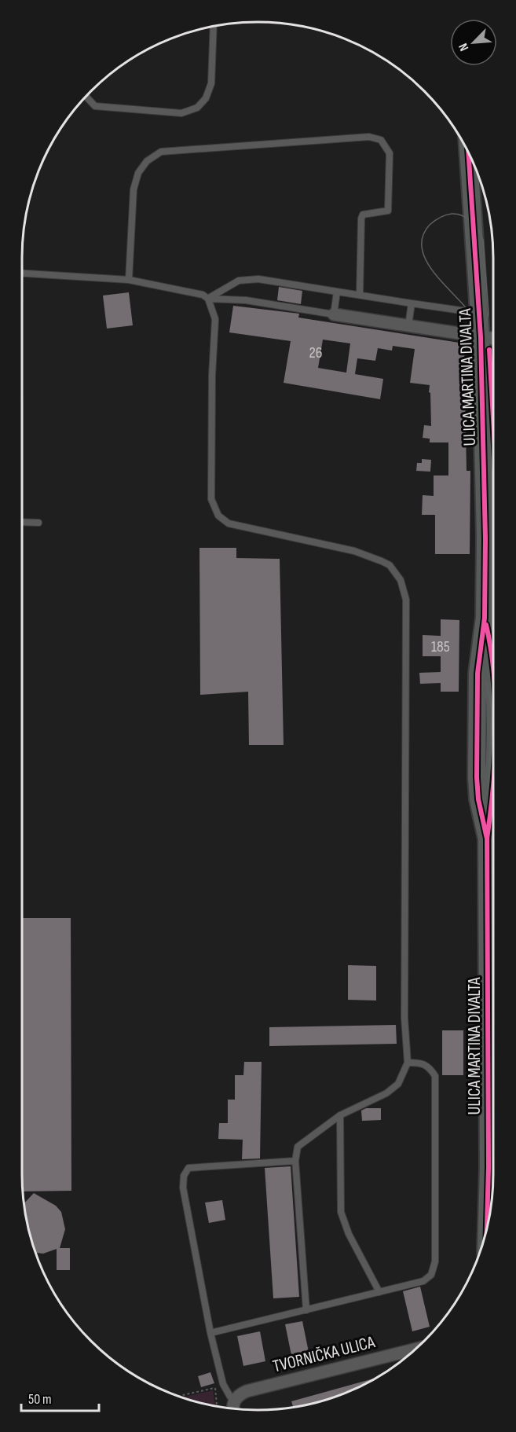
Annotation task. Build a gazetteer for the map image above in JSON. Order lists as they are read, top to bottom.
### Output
{
  "streets": {
    "street": ["ULICA MARTINA DIVALTA", "TVORNIČKA ULICA"]
  },
  "house_numbers": ["26", "185"],
  "scale_bar": "50 m",
  "north": "bottom left"
}
